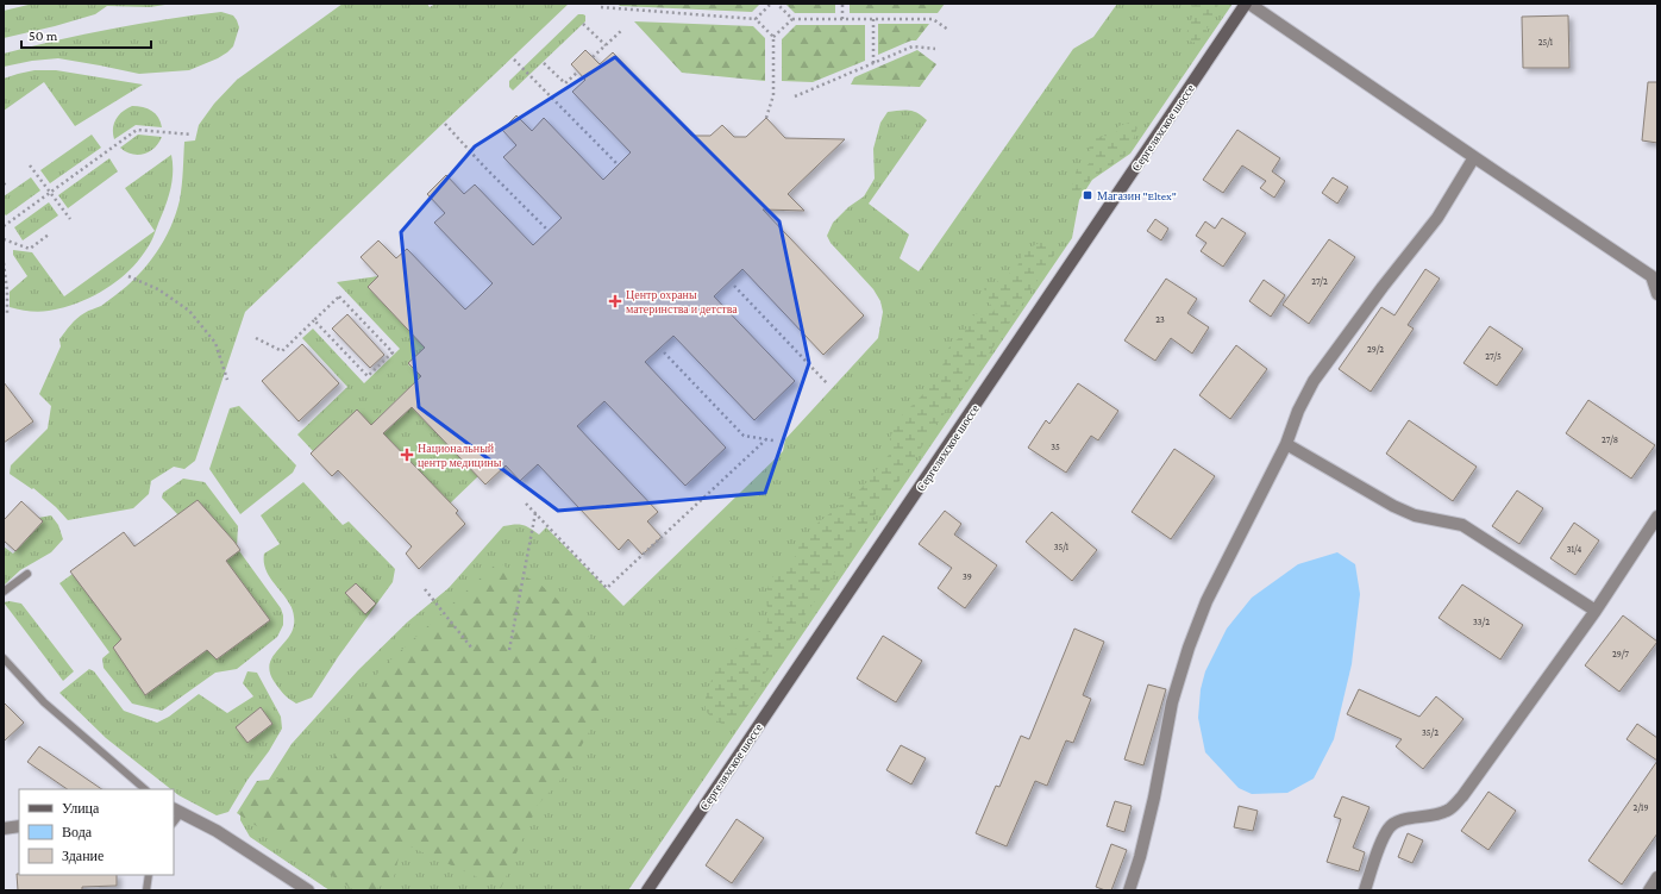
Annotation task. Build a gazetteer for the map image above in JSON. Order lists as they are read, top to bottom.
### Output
{
  "streets": {
    "main road": ["Сергеляхское шоссе"]
  },
  "places": {
    "transit": ["Магазин \"Eltex\""],
    "health": ["Центр охраны материнства и детства", "Национальный центр медицины"]
  },
  "house_numbers": [
    "25/1",
    "27/2",
    "23",
    "29/2",
    "27/5",
    "27/8",
    "35",
    "35/1",
    "31/4",
    "39",
    "33/2",
    "29/7",
    "35/2",
    "2/19"
  ],
  "legend": ["Улица", "Вода", "Здание"],
  "scale_bar": "50 m"
}
